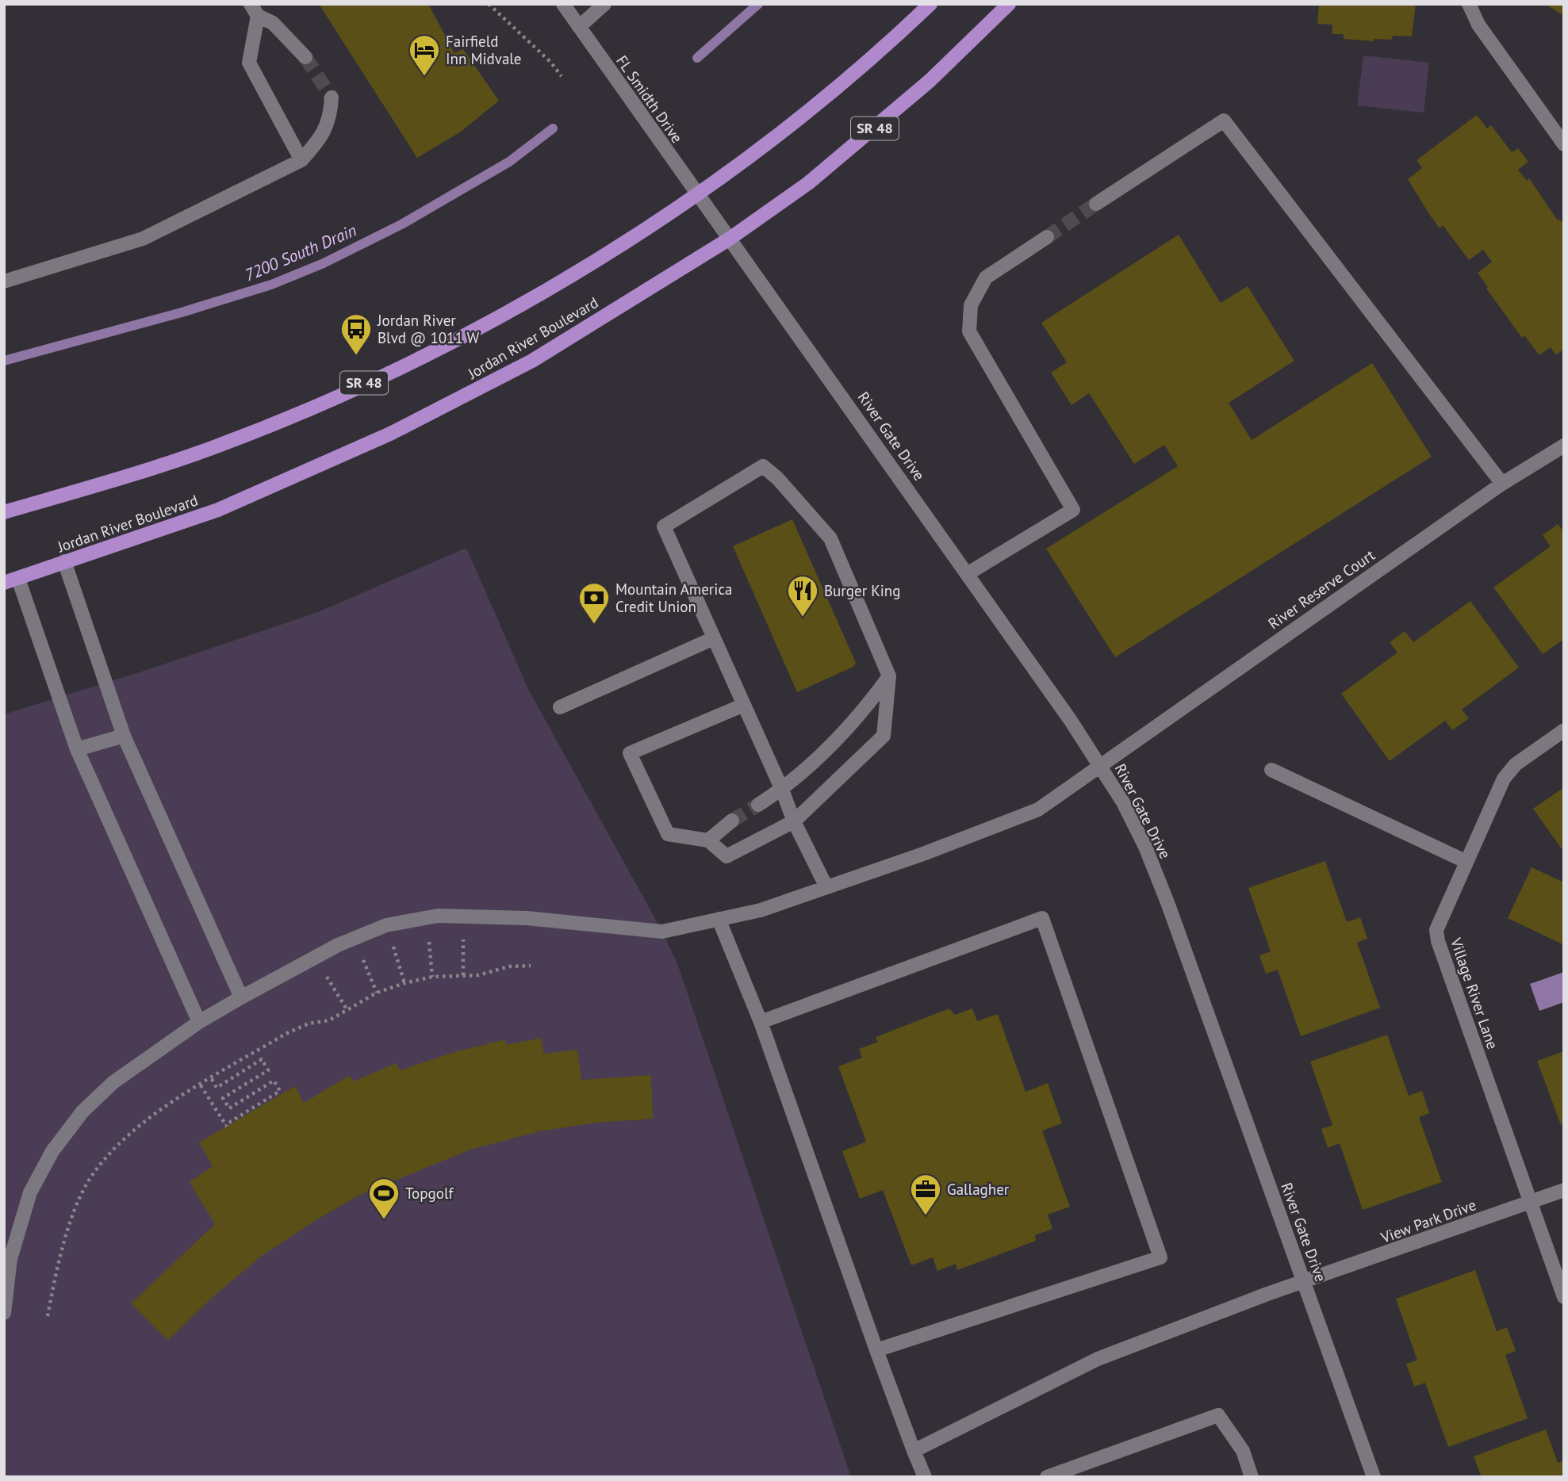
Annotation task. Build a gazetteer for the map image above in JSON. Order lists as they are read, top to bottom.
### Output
{
  "streets": {
    "main road": ["SR 48", "Jordan River Boulevard"],
    "street": [
      "FL Smidth Drive",
      "River Gate Drive",
      "River Reserve Court",
      "Village River Lane",
      "View Park Drive"
    ]
  },
  "crossings": [
    ["FL Smidth Drive", "SR 48"],
    ["FL Smidth Drive", "River Gate Drive"],
    ["Jordan River Boulevard", "River Gate Drive"],
    ["River Gate Drive", "River Reserve Court"],
    ["River Gate Drive", "View Park Drive"],
    ["Village River Lane", "View Park Drive"]
  ],
  "water": ["7200 South Drain"],
  "places": {
    "hotel": ["Fairfield Inn Midvale"],
    "bus stop": ["Jordan River Blvd @ 1011 W"],
    "restaurant": ["Burger King"],
    "bank": ["Mountain America Credit Union"],
    "office": ["Gallagher"],
    "sports": ["Topgolf"]
  }
}
